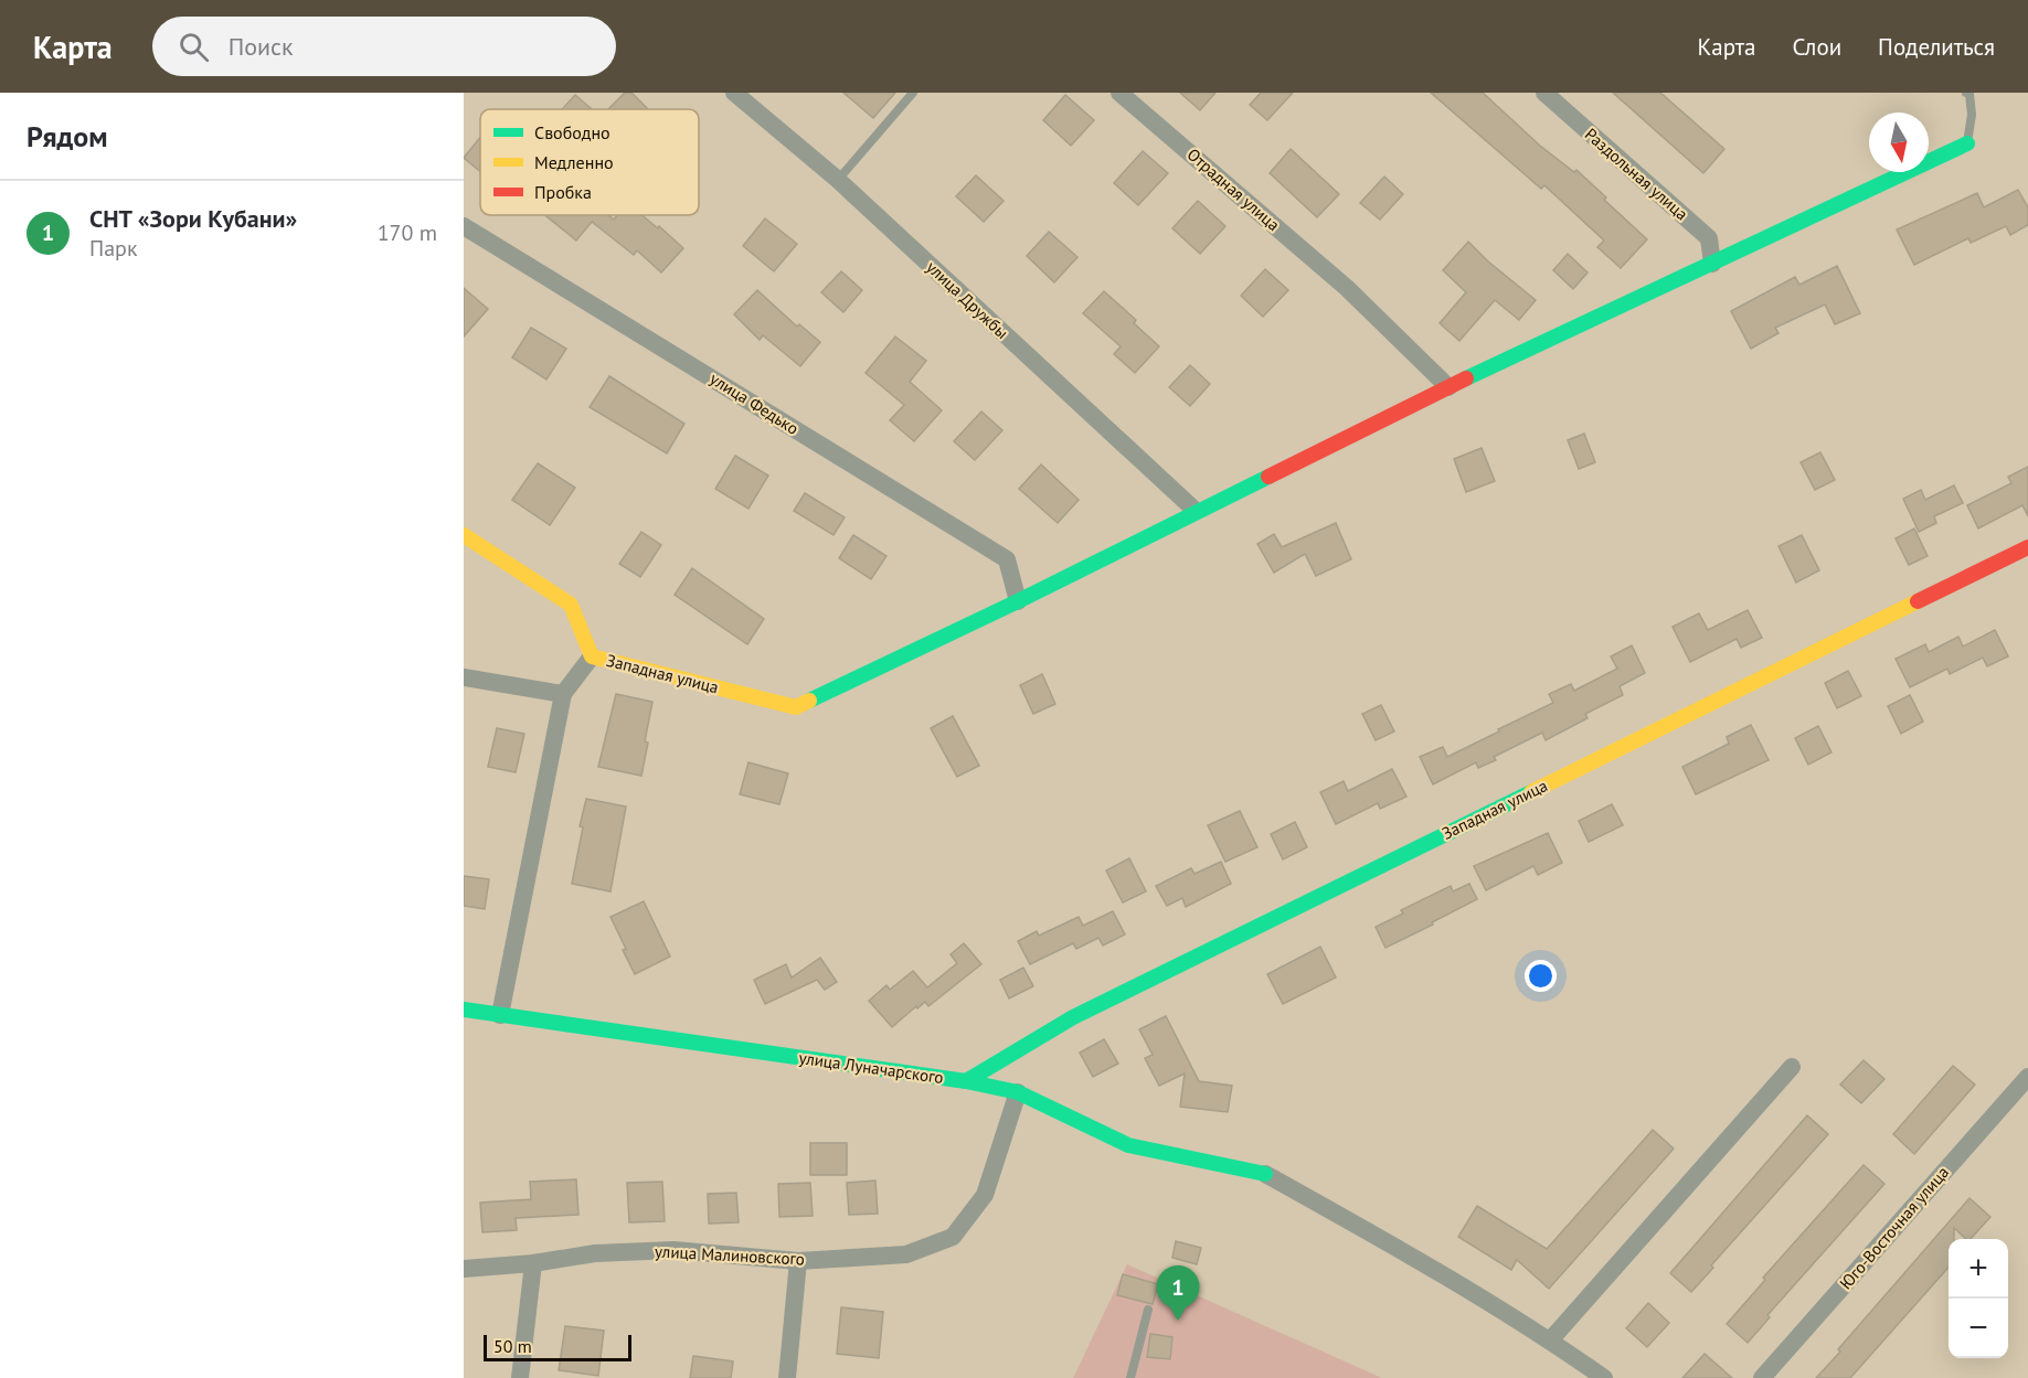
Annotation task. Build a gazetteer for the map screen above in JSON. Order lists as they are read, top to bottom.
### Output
{
  "streets": {
    "street": [
      "Раздольная улица",
      "Отрадная улица",
      "улица Дружбы",
      "улица Федько",
      "Западная улица",
      "улица Луначарского",
      "Юго-Восточная улица",
      "улица Малиновского"
    ]
  },
  "crossings": [
    ["улица Федько", "Западная улица"],
    ["Западная улица", "улица Луначарского"],
    ["улица Луначарского", "улица Малиновского"]
  ],
  "legend": ["Свободно", "Медленно", "Пробка"],
  "scale_bar": "50 m",
  "north": "bottom",
  "page": {
    "header": "Карта",
    "search": "Поиск",
    "nav": ["Карта", "Слои", "Поделиться"],
    "heading": "Рядом",
    "list": [
      {
        "mark": "1",
        "name": "СНТ «Зори Кубани»",
        "note": "Парк",
        "value": "170 m"
      }
    ],
    "map_buttons": ["+", "−"],
    "pins": "1",
    "scale": "50 m"
  }
}
